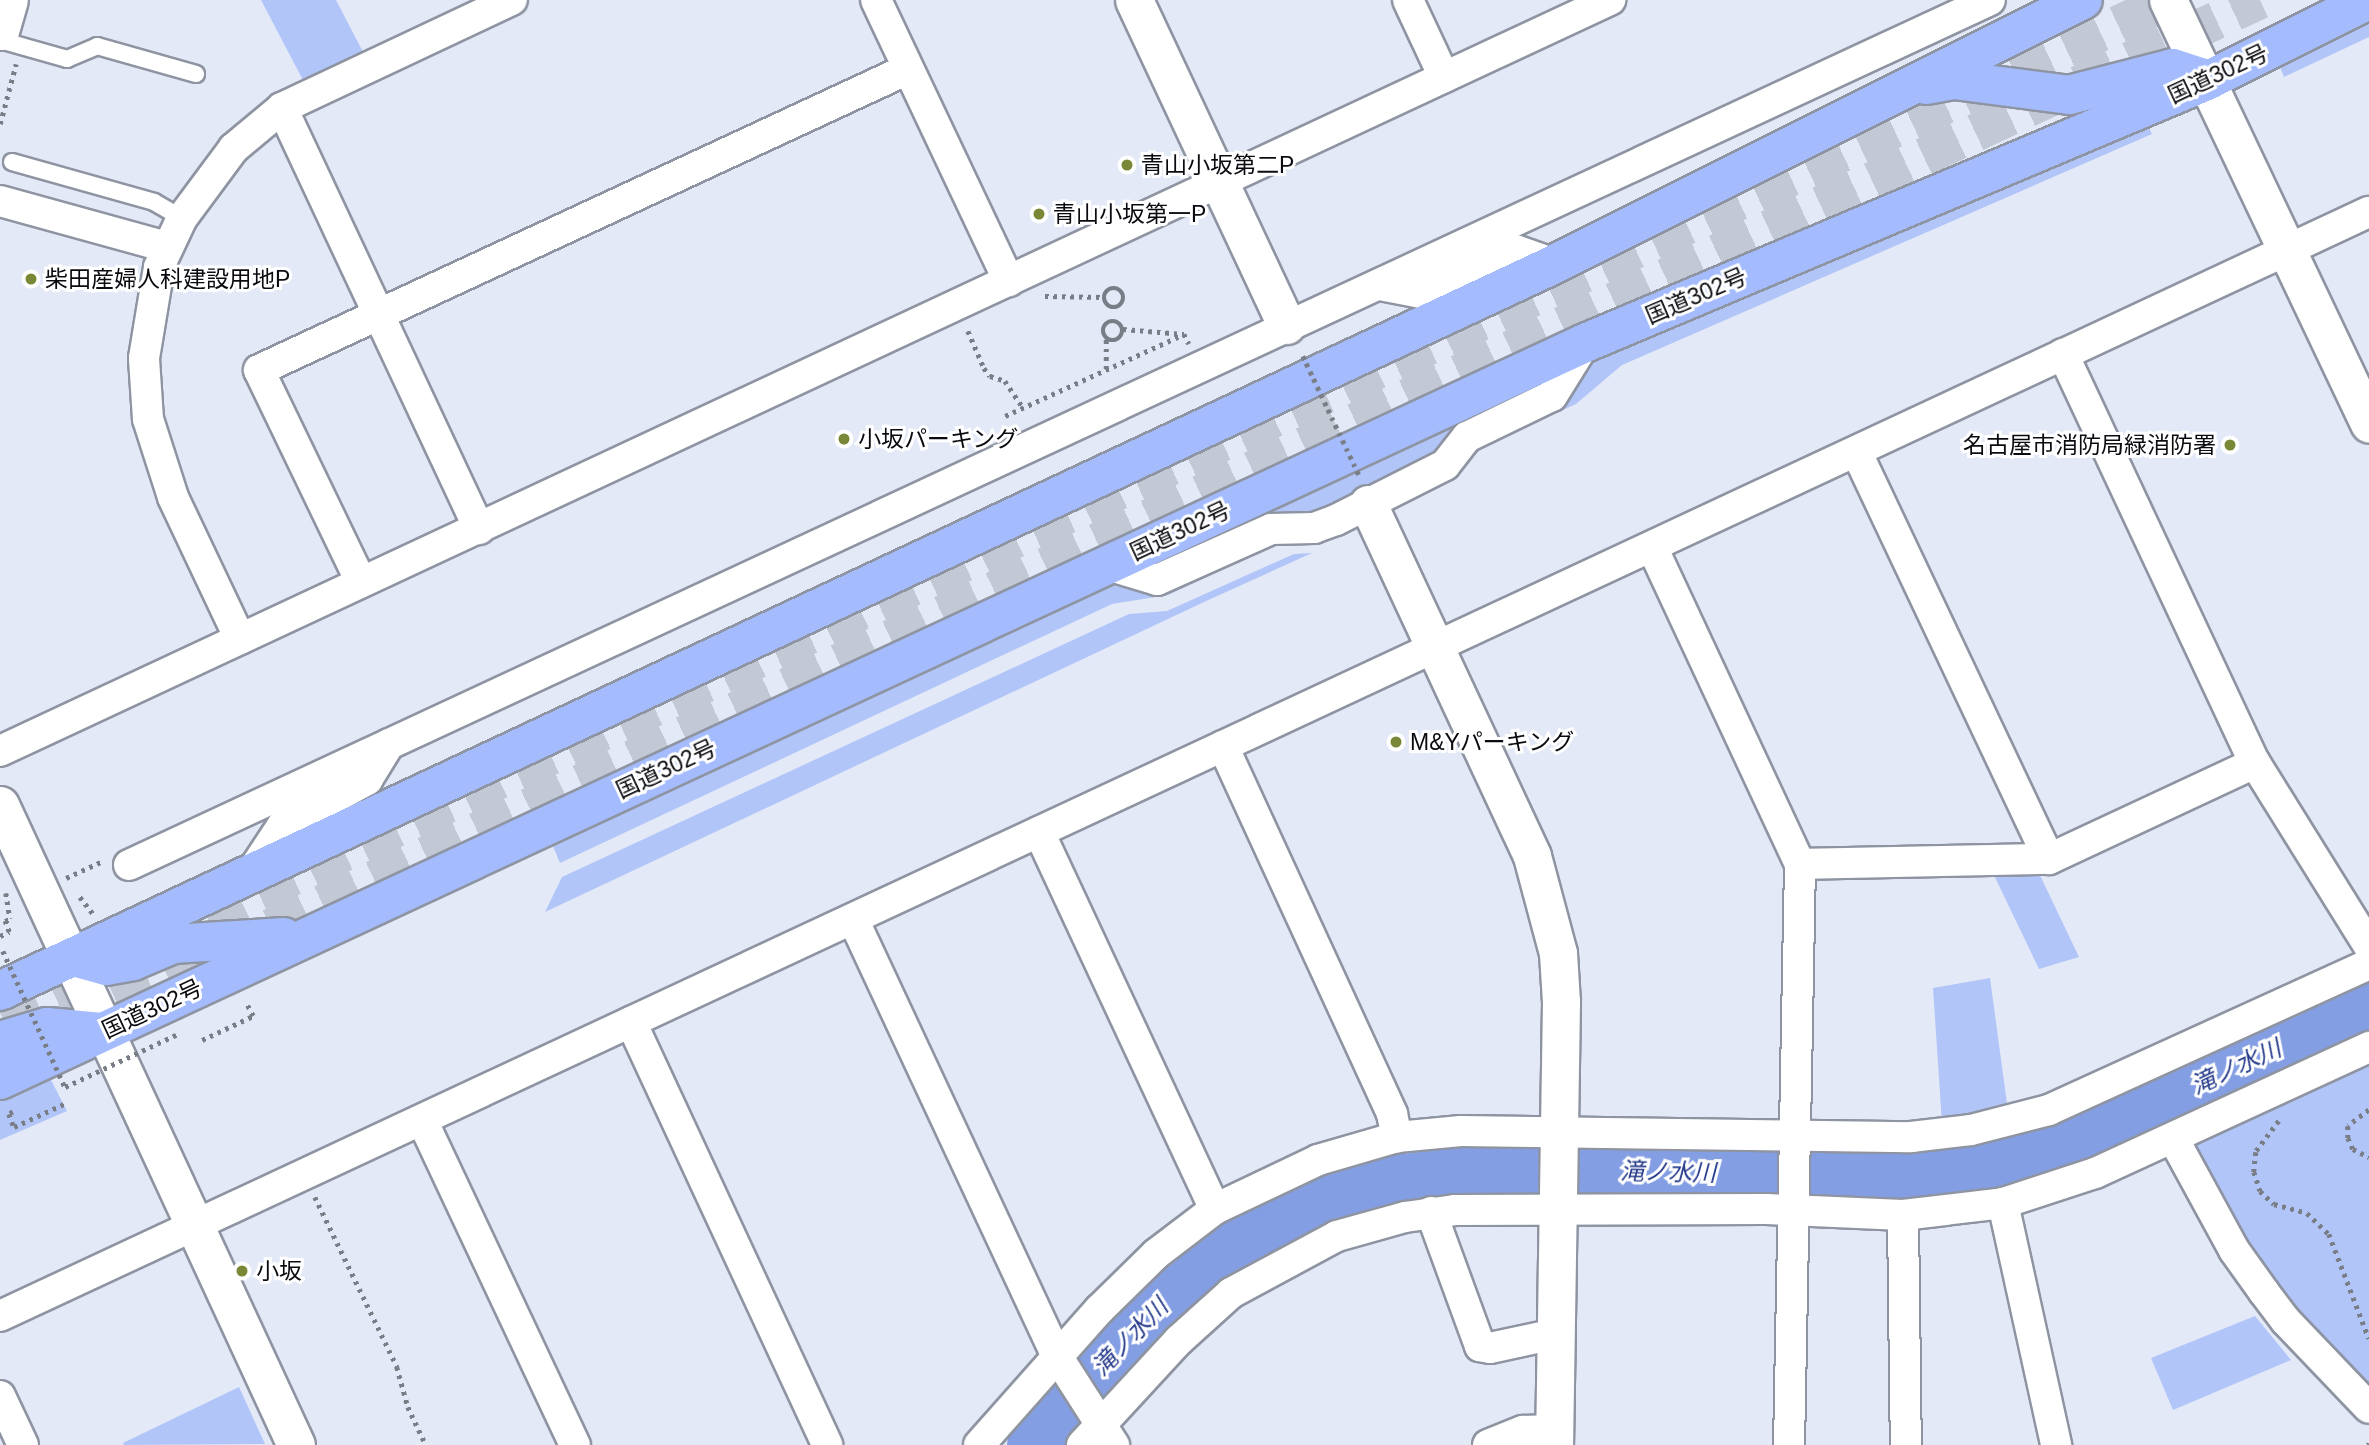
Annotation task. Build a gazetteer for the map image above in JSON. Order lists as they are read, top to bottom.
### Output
{
  "streets": {
    "highway": ["国道302号"]
  },
  "water": ["滝ノ水川"],
  "places": [
    "青山小坂第二P",
    "青山小坂第一P",
    "柴田産婦人科建設用地P",
    "小坂パーキング",
    "名古屋市消防局緑消防署",
    "M&Yパーキング",
    "小坂"
  ]
}
